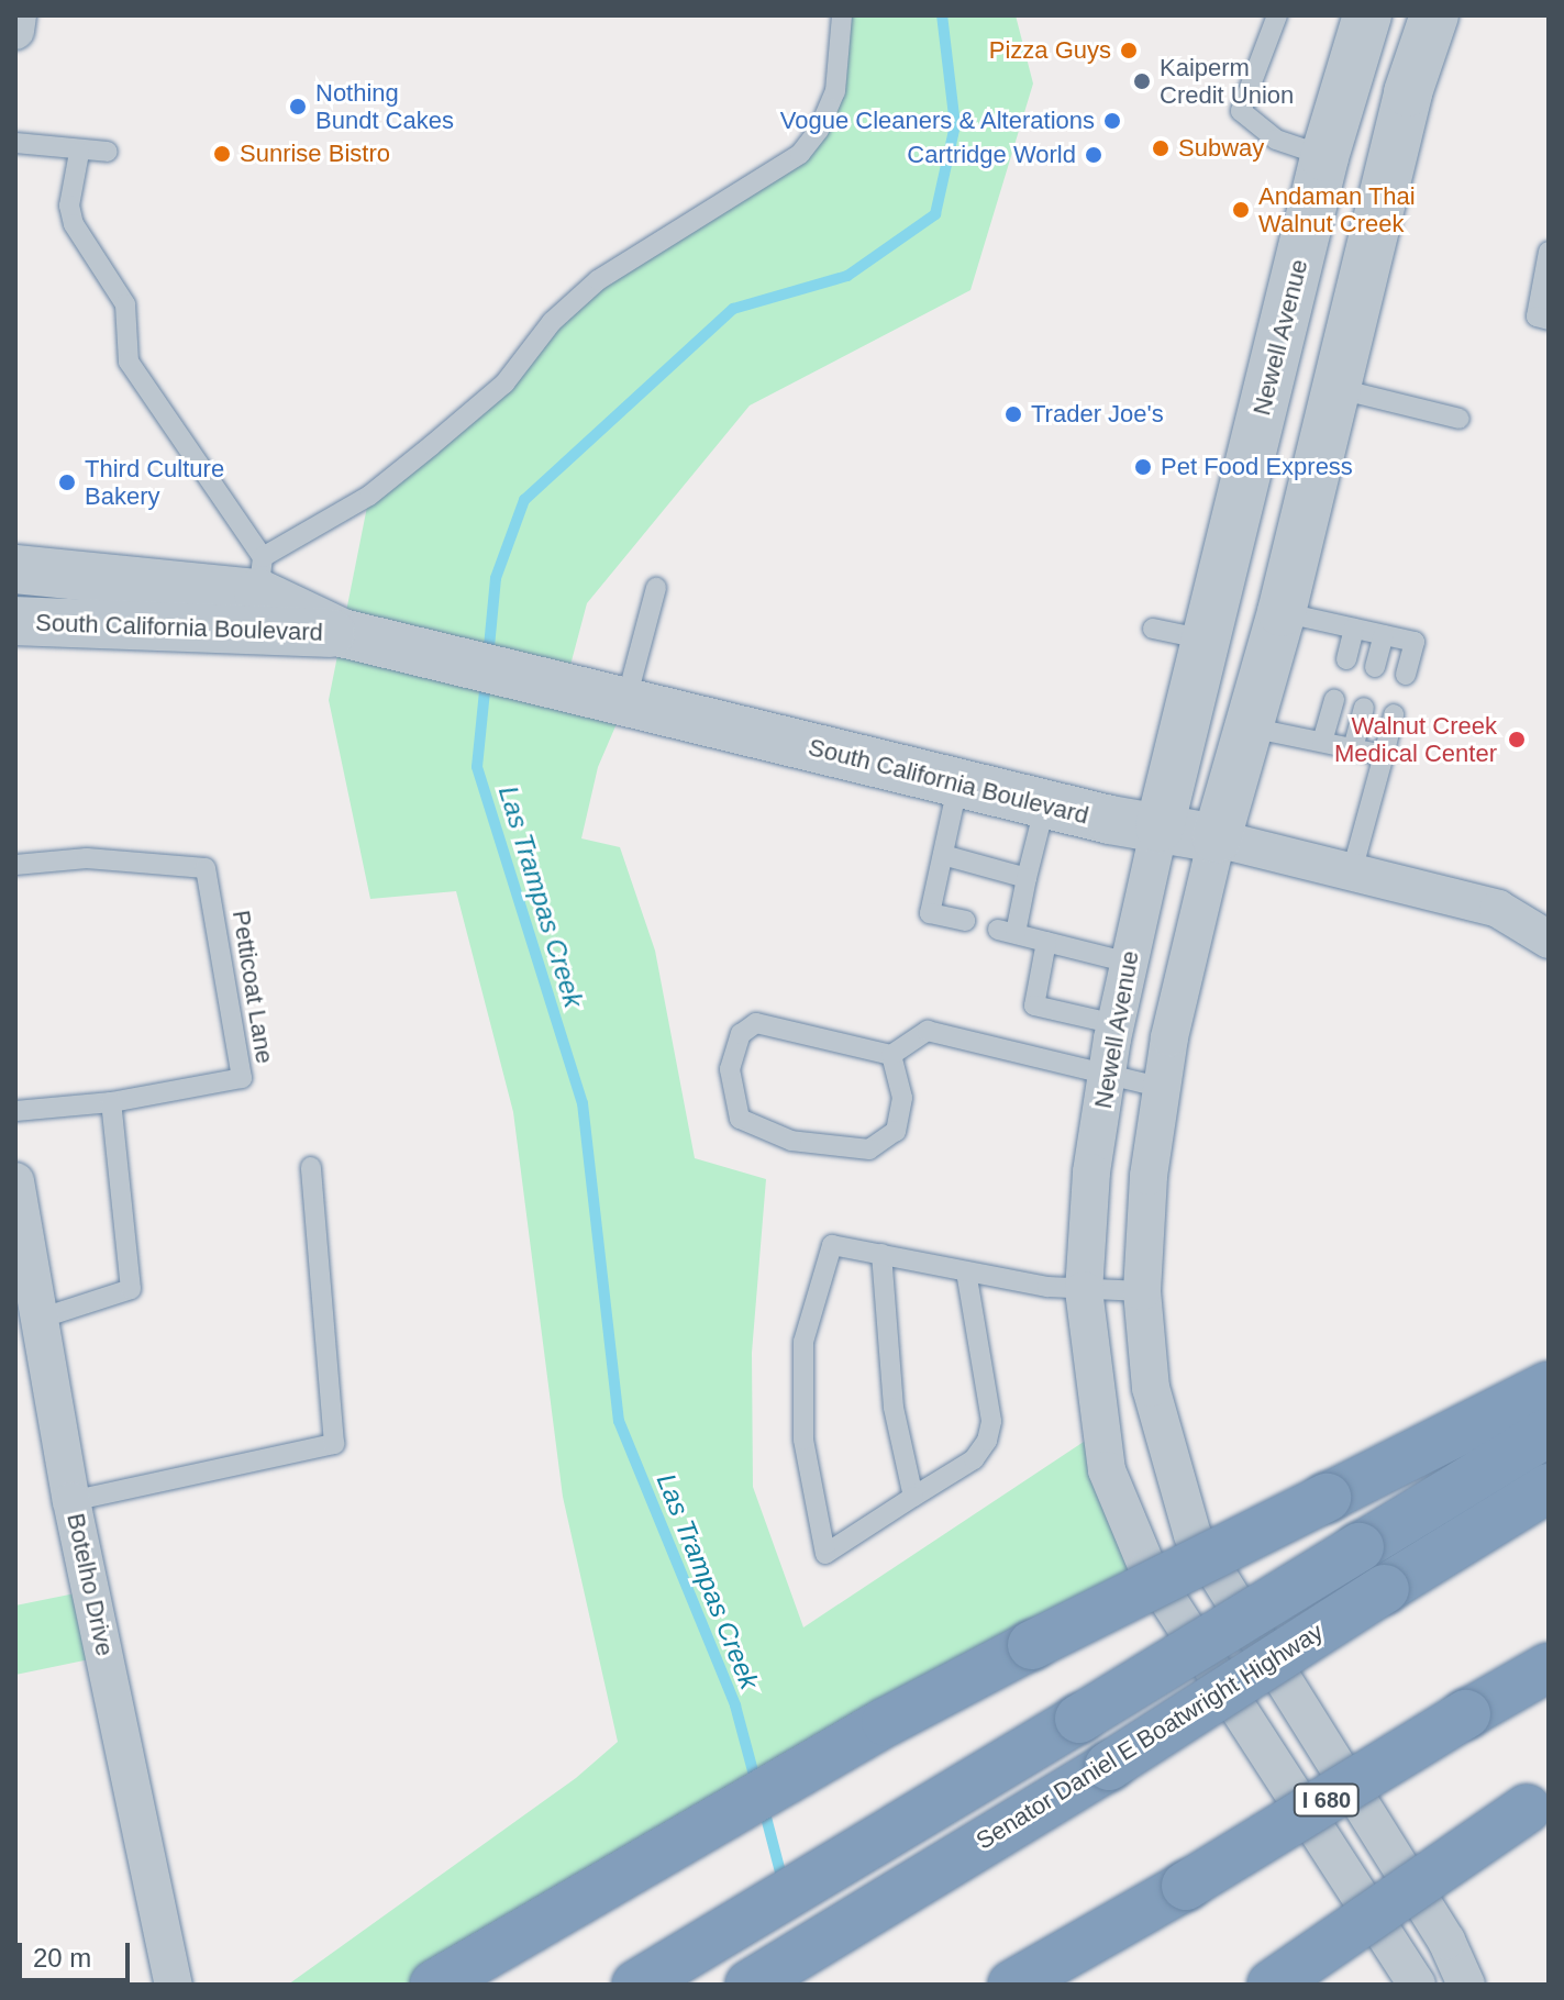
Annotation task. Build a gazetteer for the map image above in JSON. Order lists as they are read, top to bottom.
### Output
{
  "streets": {
    "highway": ["Senator Daniel E Boatwright Highway", "I 680"],
    "street": ["Newell Avenue", "South California Boulevard", "Botelho Drive"],
    "lane": ["Petticoat Lane"]
  },
  "crossings": [
    ["Newell Avenue", "South California Boulevard"]
  ],
  "water": ["Las Trampas Creek"],
  "places": [
    "Pizza Guys",
    "Kaiperm Credit Union",
    "Nothing Bundt Cakes",
    "Vogue Cleaners & Alterations",
    "Subway",
    "Sunrise Bistro",
    "Cartridge World",
    "Andaman Thai Walnut Creek",
    "Trader Joe's",
    "Pet Food Express",
    "Third Culture Bakery",
    "Walnut Creek Medical Center"
  ],
  "scale_bar": "20 m"
}
